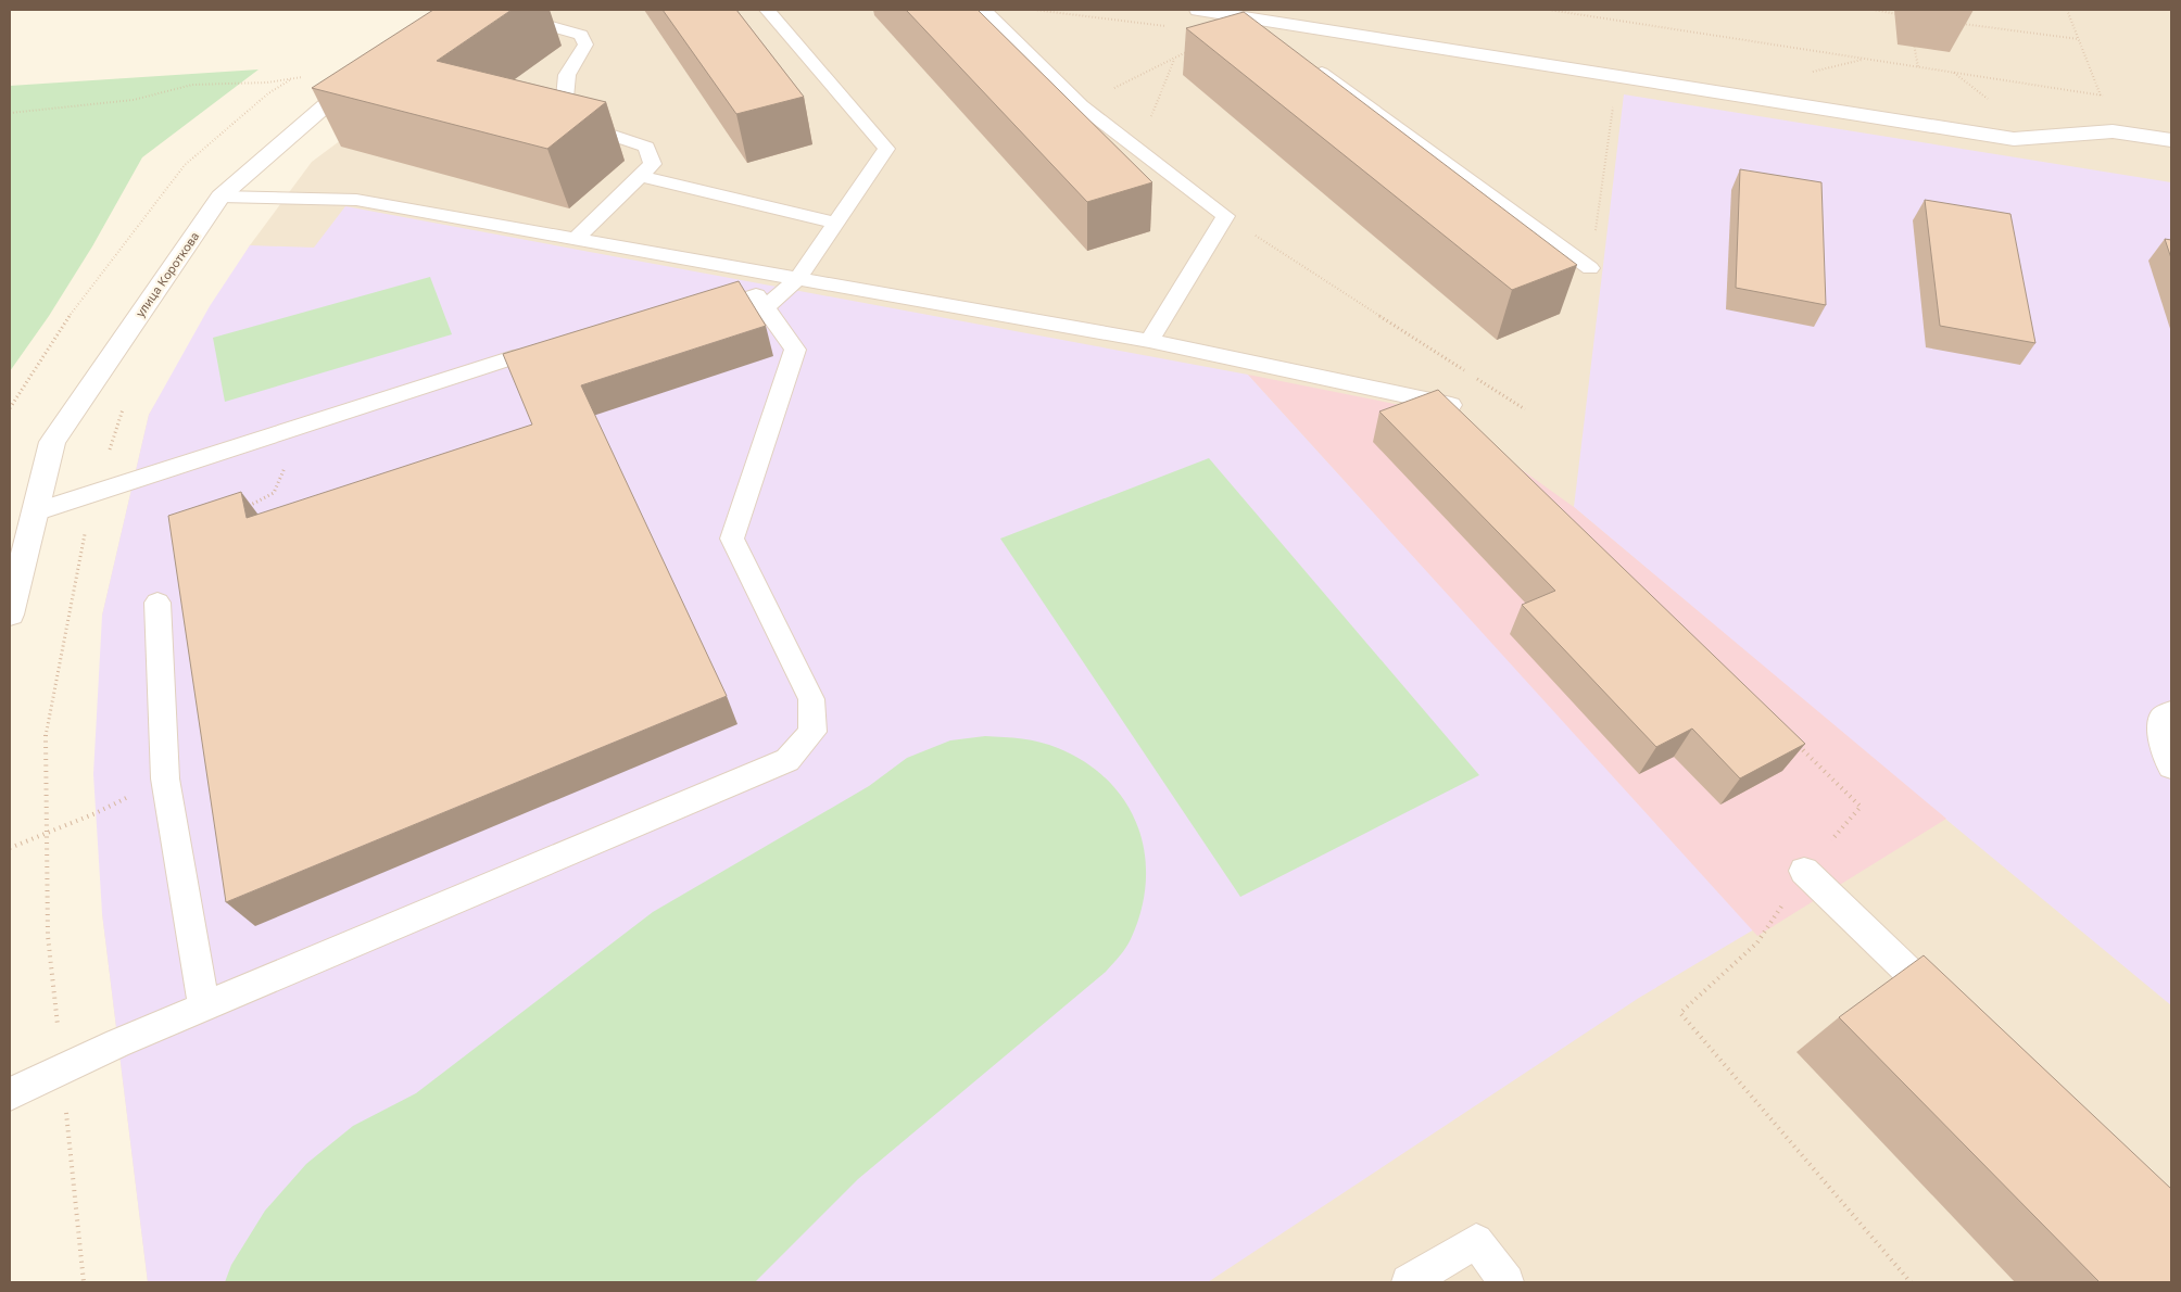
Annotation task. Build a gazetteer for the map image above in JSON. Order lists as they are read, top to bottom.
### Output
{
  "streets": {
    "street": ["улица Короткова"]
  }
}
